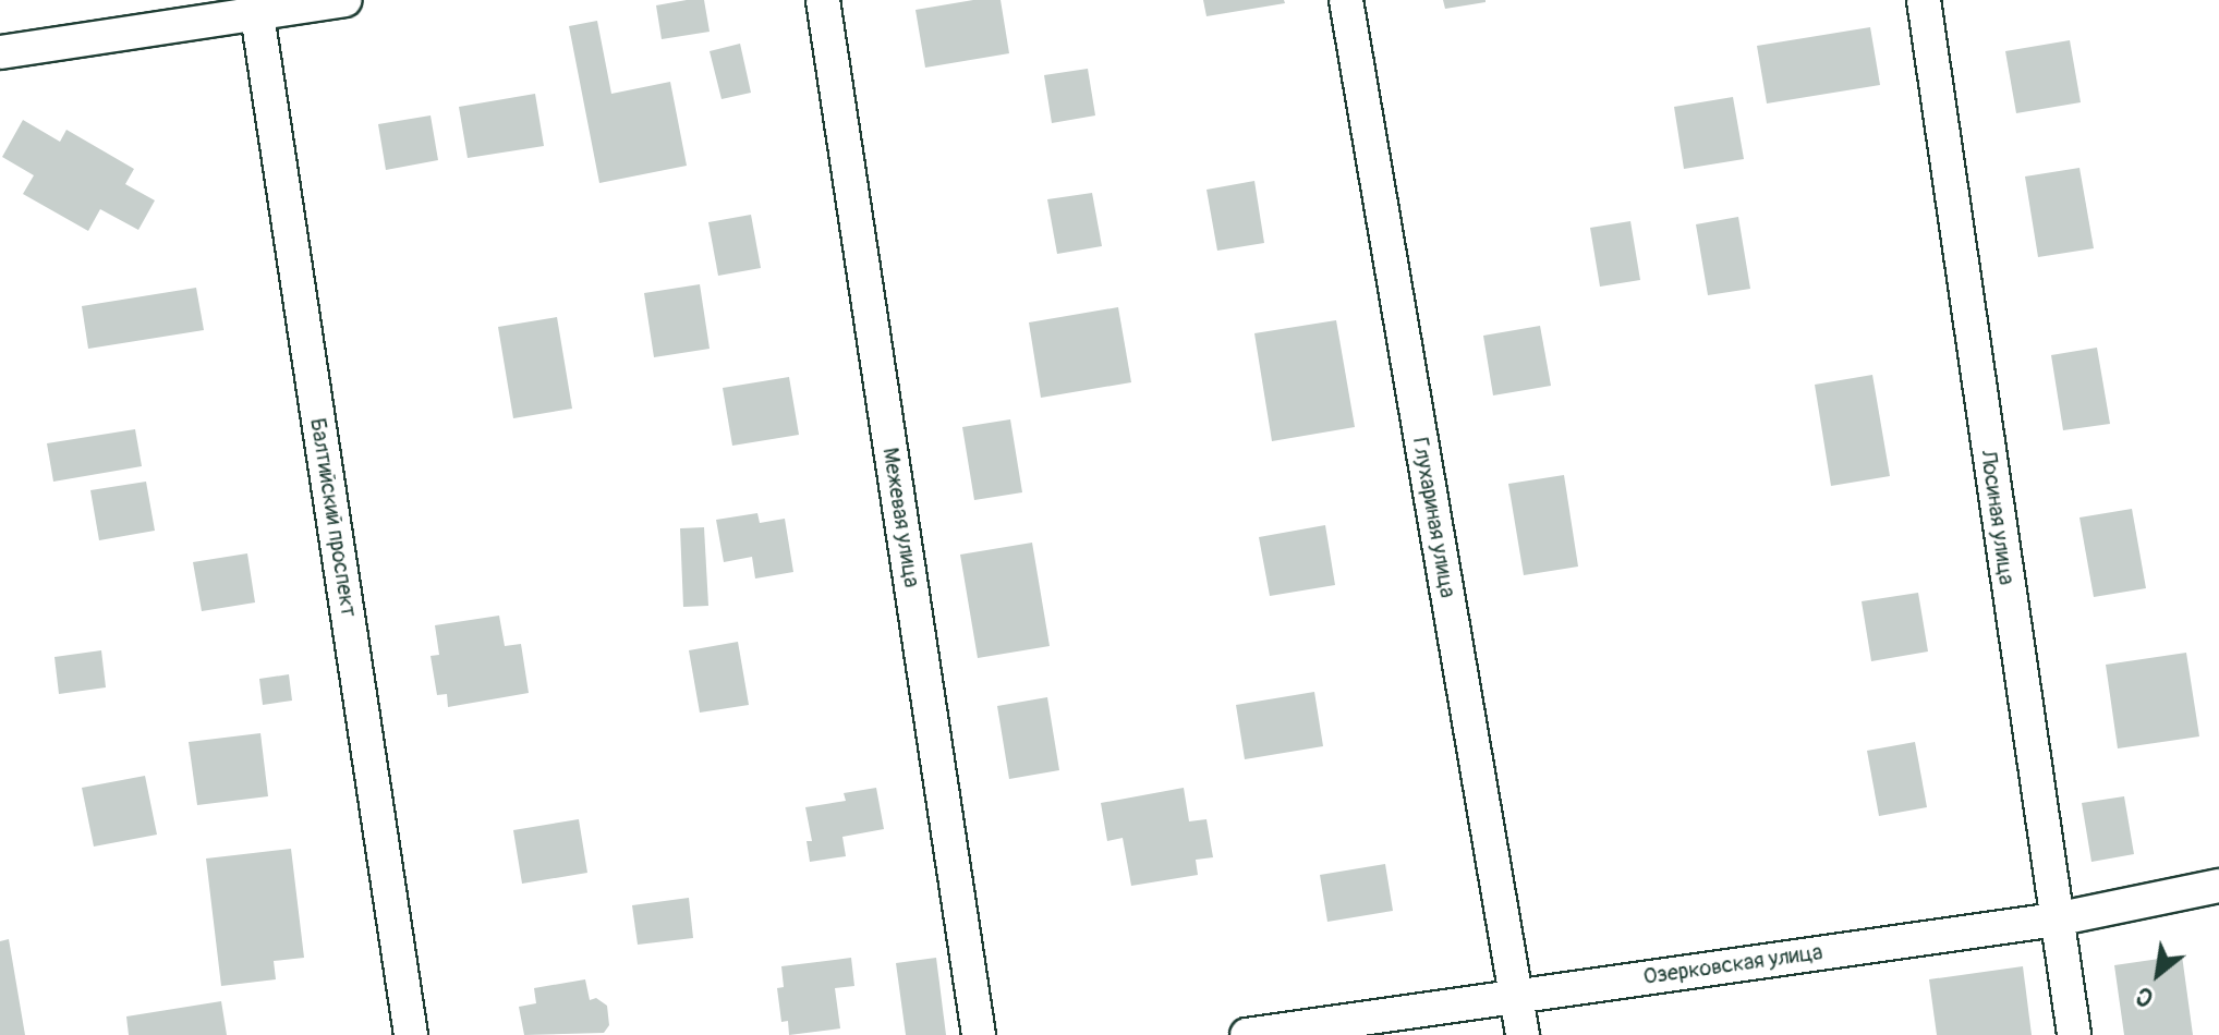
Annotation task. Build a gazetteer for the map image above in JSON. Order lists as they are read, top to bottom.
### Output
{
  "streets": {
    "street": [
      "Балтийский проспект",
      "Межевая улица",
      "Глухариная улица",
      "Лосиная улица",
      "Озерковская улица"
    ]
  },
  "crossings": [
    ["Глухариная улица", "Озерковская улица"],
    ["Лосиная улица", "Озерковская улица"]
  ],
  "north": "bottom left"
}
